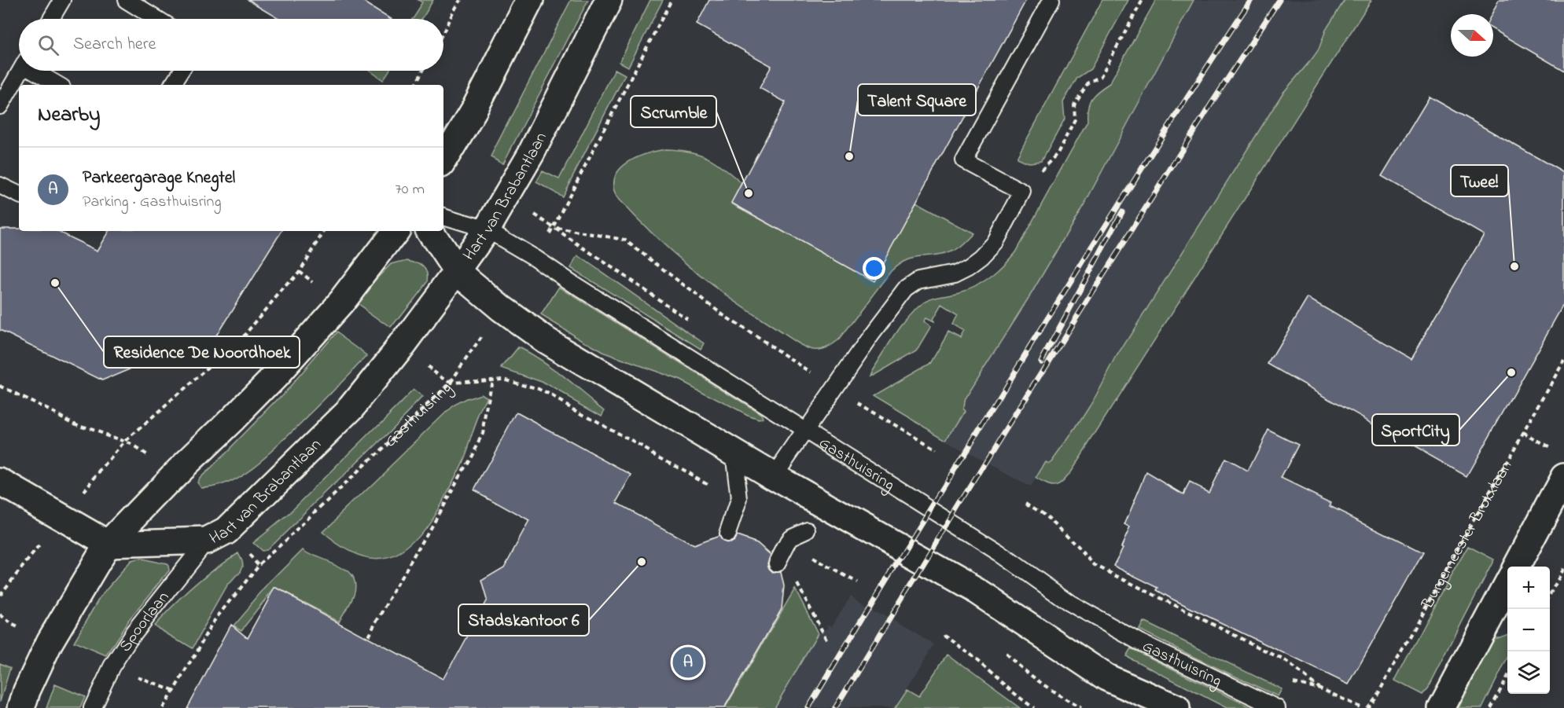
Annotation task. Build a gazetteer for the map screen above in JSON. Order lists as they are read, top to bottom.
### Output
{
  "streets": {
    "street": ["Hart van Brabantlaan"],
    "lane": ["Gasthuisring", "Spoorlaan"],
    "path": ["Burgemeester Brokxlaan"]
  },
  "crossings": [
    ["Hart van Brabantlaan", "Gasthuisring"],
    ["Hart van Brabantlaan", "Spoorlaan"]
  ],
  "places": [
    "Talent Square",
    "Scrumble",
    "Twee!",
    "Residence De Noordhoek",
    "SportCity",
    "Stadskantoor 6"
  ],
  "north": "right",
  "page": {
    "search": "Search here",
    "heading": "Nearby",
    "list": [
      {
        "mark": "A",
        "name": "Parkeergarage Knegtel",
        "note": "Parking · Gasthuisring",
        "value": "70 m"
      }
    ],
    "map_buttons": ["+", "−"],
    "pins": "A"
  }
}
